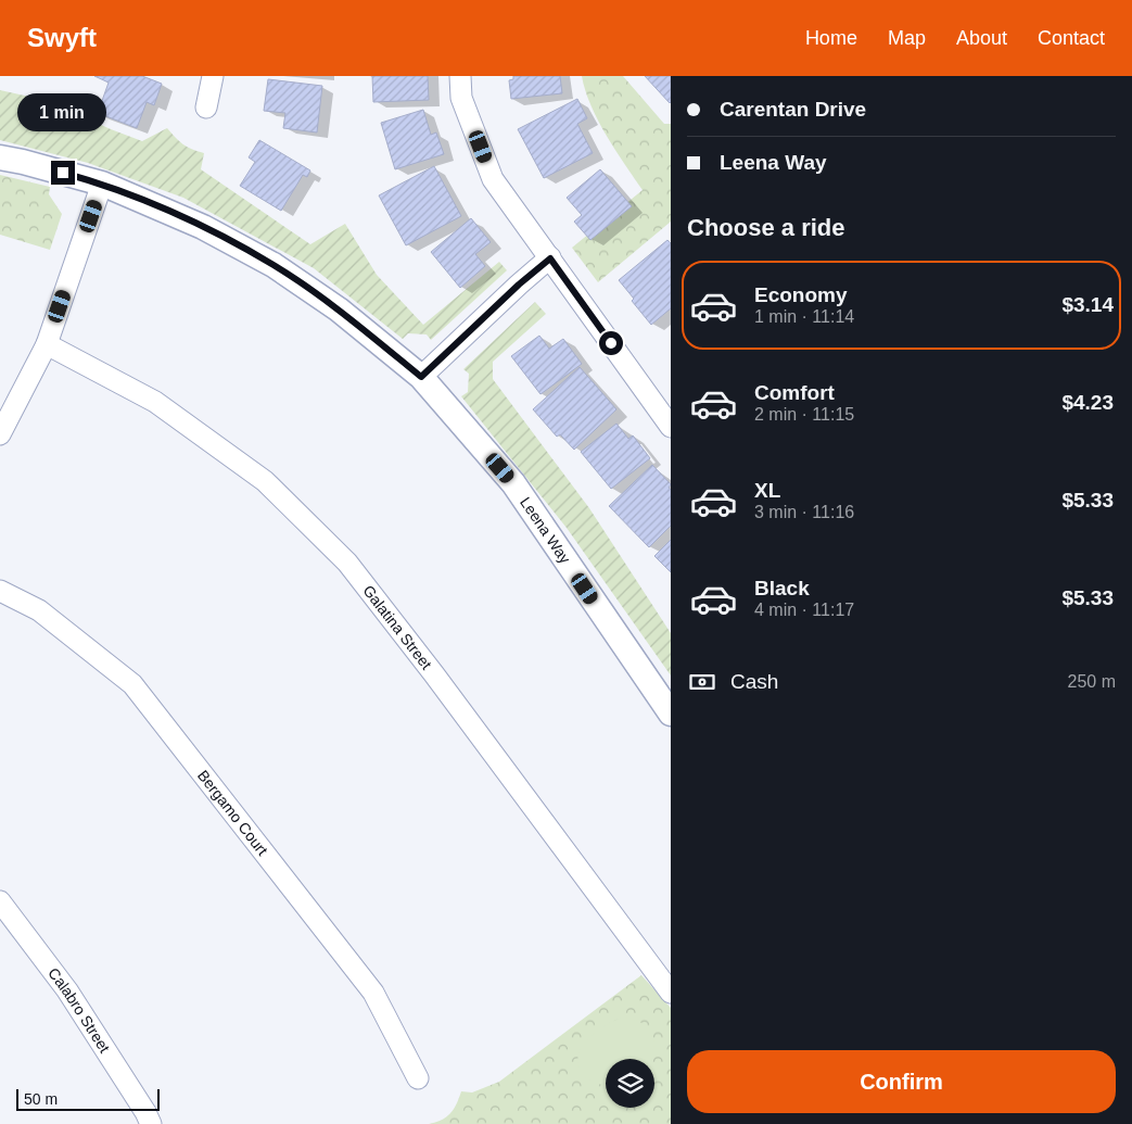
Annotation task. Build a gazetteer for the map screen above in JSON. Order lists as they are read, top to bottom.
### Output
{
  "streets": {
    "street": [
      "Leena Way",
      "Galatina Street",
      "Bergamo Court",
      "Calabro Street"
    ]
  },
  "scale_bar": "50 m",
  "page": {
    "header": "Swyft",
    "nav": [
      "Home",
      "Map",
      "About",
      "Contact"
    ],
    "banner": ["Carentan Drive", "Leena Way"],
    "bubble": "1 min",
    "heading": "Choose a ride",
    "list": [
      {
        "name": "Economy",
        "note": "1 min · 11:14",
        "value": "$3.14"
      },
      {
        "name": "Comfort",
        "note": "2 min · 11:15",
        "value": "$4.23"
      },
      {
        "name": "XL",
        "note": "3 min · 11:16",
        "value": "$5.33"
      },
      {
        "name": "Black",
        "note": "4 min · 11:17",
        "value": "$5.33"
      }
    ],
    "pay": ["Cash", "250 m"],
    "buttons": "Confirm",
    "scale": "50 m"
  }
}
